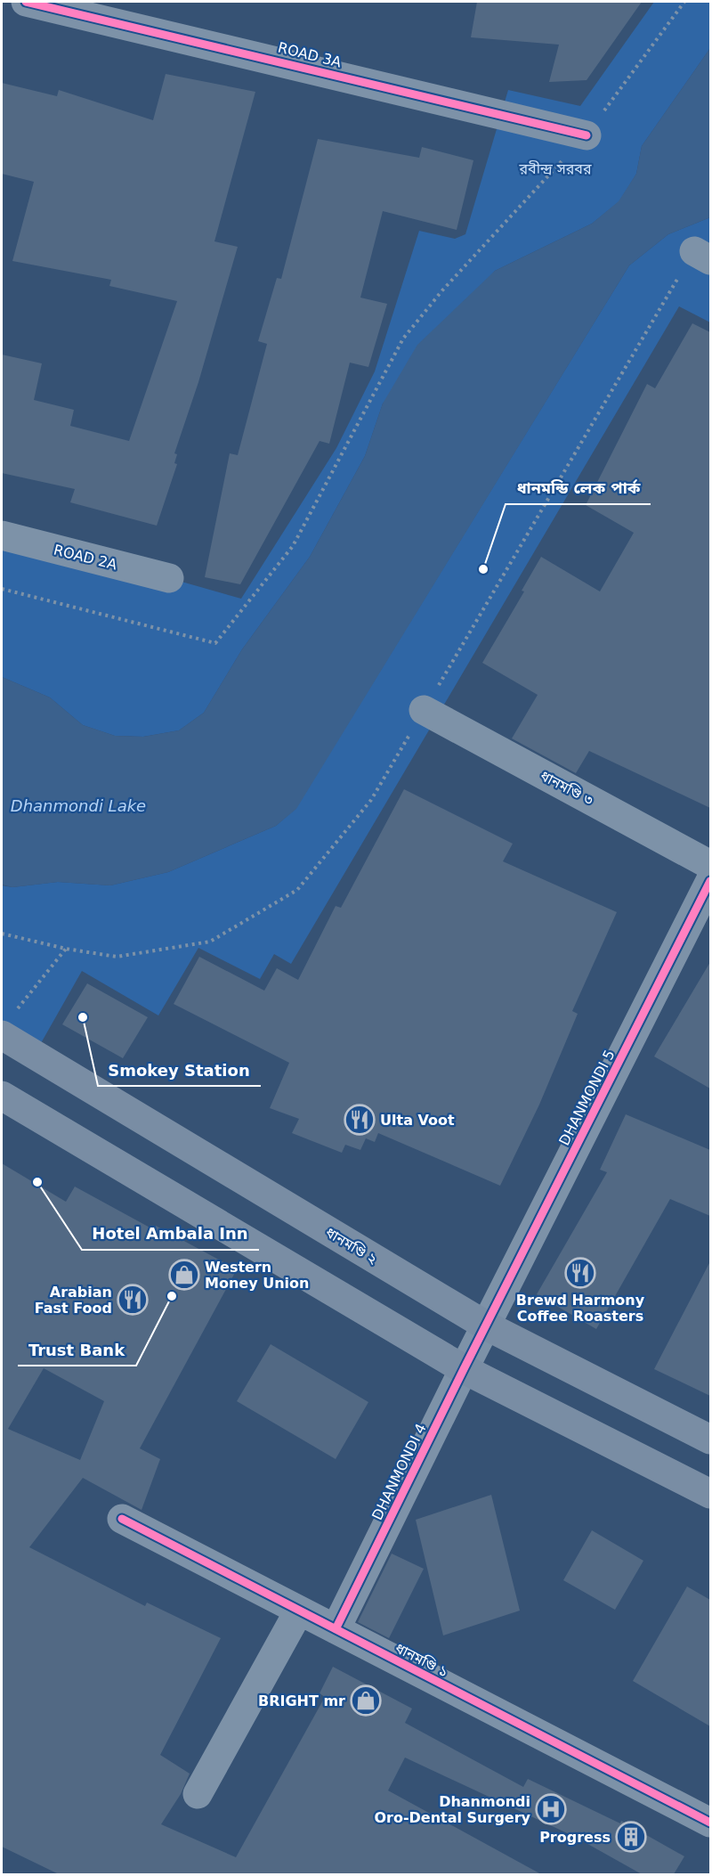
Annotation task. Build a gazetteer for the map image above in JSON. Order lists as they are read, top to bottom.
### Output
{
  "streets": {
    "main road": ["ধানমণ্ডি ২"],
    "street": [
      "ROAD 3A",
      "ROAD 2A",
      "ধানমণ্ডি ৩",
      "DHANMONDI 5",
      "DHANMONDI 4",
      "ধানমণ্ডি ১"
    ]
  },
  "crossings": [
    ["DHANMONDI 5", "ধানমণ্ডি ২"],
    ["DHANMONDI 5", "DHANMONDI 4"],
    ["ধানমণ্ডি ২", "DHANMONDI 4"],
    ["DHANMONDI 4", "ধানমণ্ডি ১"]
  ],
  "water": ["Dhanmondi Lake"],
  "parks": ["রবীন্দ্র সরবর"],
  "places": {
    "other": [
      "ধানমন্ডি লেক পার্ক",
      "Smokey Station",
      "Hotel Ambala Inn",
      "Trust Bank"
    ],
    "restaurant": ["Ulta Voot", "Brewd Harmony Coffee Roasters", "Arabian Fast Food"],
    "shop": ["Western Money Union", "BRIGHT mr"],
    "hospital": ["Dhanmondi Oro-Dental Surgery"],
    "building": ["Progress"]
  }
}
